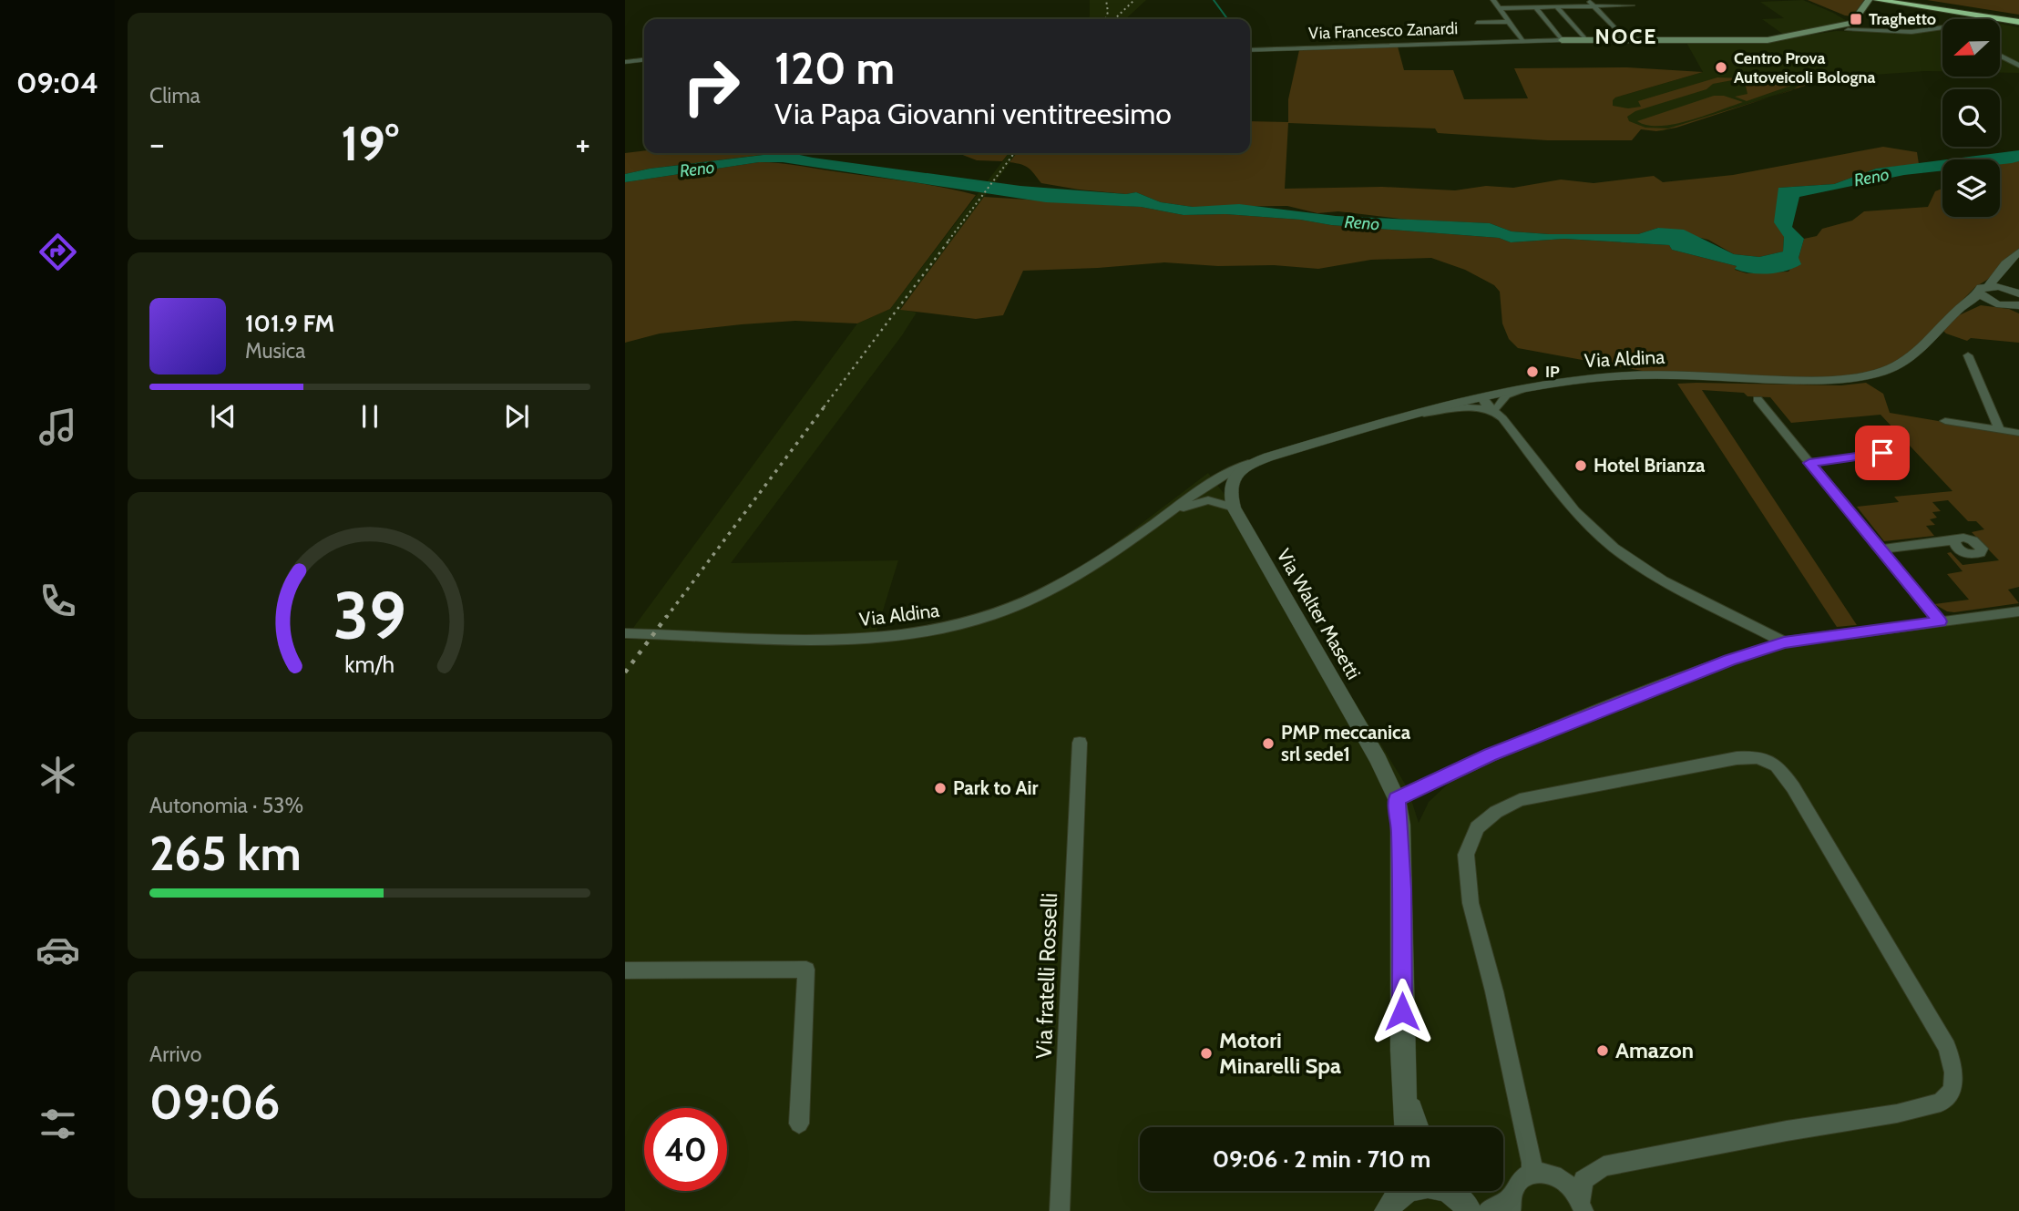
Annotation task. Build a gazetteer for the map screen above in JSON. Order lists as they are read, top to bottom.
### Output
{
  "streets": {
    "main road": ["Via Francesco Zanardi"],
    "street": ["Via Aldina", "Via Walter Masetti", "Via fratelli Rosselli"]
  },
  "crossings": [
    ["Via Aldina", "Via Walter Masetti"]
  ],
  "districts": ["NOCE"],
  "water": ["Reno"],
  "places": {
    "transit": ["Traghetto"],
    "other": [
      "Centro Prova Autoveicoli Bologna",
      "IP",
      "Hotel Brianza",
      "PMP meccanica srl sede1",
      "Park to Air",
      "Amazon",
      "Motori Minarelli Spa"
    ]
  },
  "north": "left",
  "page": {
    "tabs": "09:04",
    "tile": [
      "Clima",
      ["Autonomia · 53%", "265 km"],
      ["Arrivo", "09:06"]
    ],
    "turn": ["120 m", "Via Papa Giovanni ventitreesimo"],
    "heat": ["−", "19°", "+"],
    "song": ["101.9 FM", "Musica"],
    "limit": "40",
    "trip": "09:06 · 2 min · 710 m",
    "gauge": ["39", "km/h"]
  }
}
